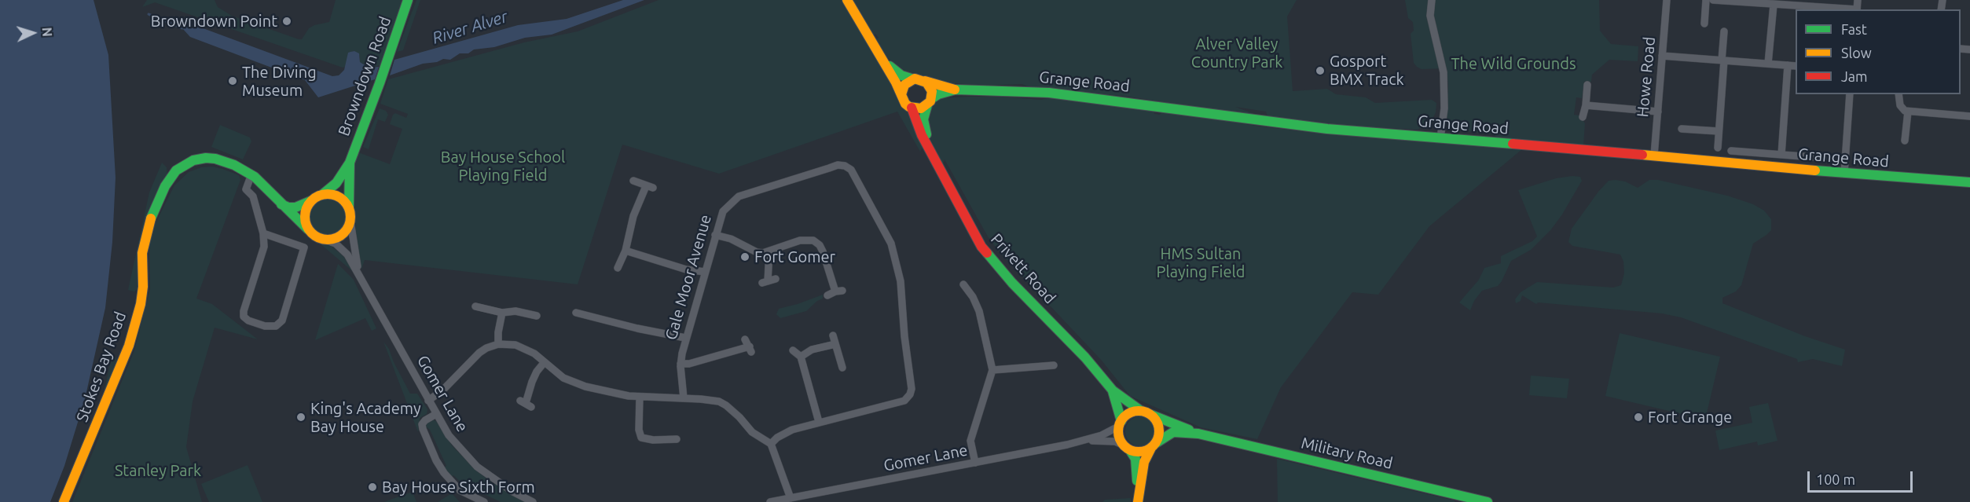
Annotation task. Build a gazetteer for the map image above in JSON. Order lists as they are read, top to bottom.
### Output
{
  "streets": {
    "street": [
      "Browndown Road",
      "Howe Road",
      "Grange Road",
      "Privett Road",
      "Gale Moor Avenue",
      "Stokes Bay Road",
      "Gomer Lane",
      "Military Road"
    ]
  },
  "crossings": [
    ["Browndown Road", "Stokes Bay Road"],
    ["Howe Road", "Grange Road"],
    ["Grange Road", "Privett Road"],
    ["Privett Road", "Gomer Lane"],
    ["Privett Road", "Military Road"],
    ["Gomer Lane", "Military Road"]
  ],
  "water": ["River Alver"],
  "parks": [
    "Alver Valley Country Park",
    "The Wild Grounds",
    "Bay House School Playing Field",
    "HMS Sultan Playing Field",
    "Stanley Park"
  ],
  "places": [
    "Browndown Point",
    "Gosport BMX Track",
    "The Diving Museum",
    "Fort Gomer",
    "King's Academy Bay House",
    "Fort Grange",
    "Bay House Sixth Form"
  ],
  "legend": ["Fast", "Slow", "Jam"],
  "scale_bar": "100 m",
  "north": "right"
}
